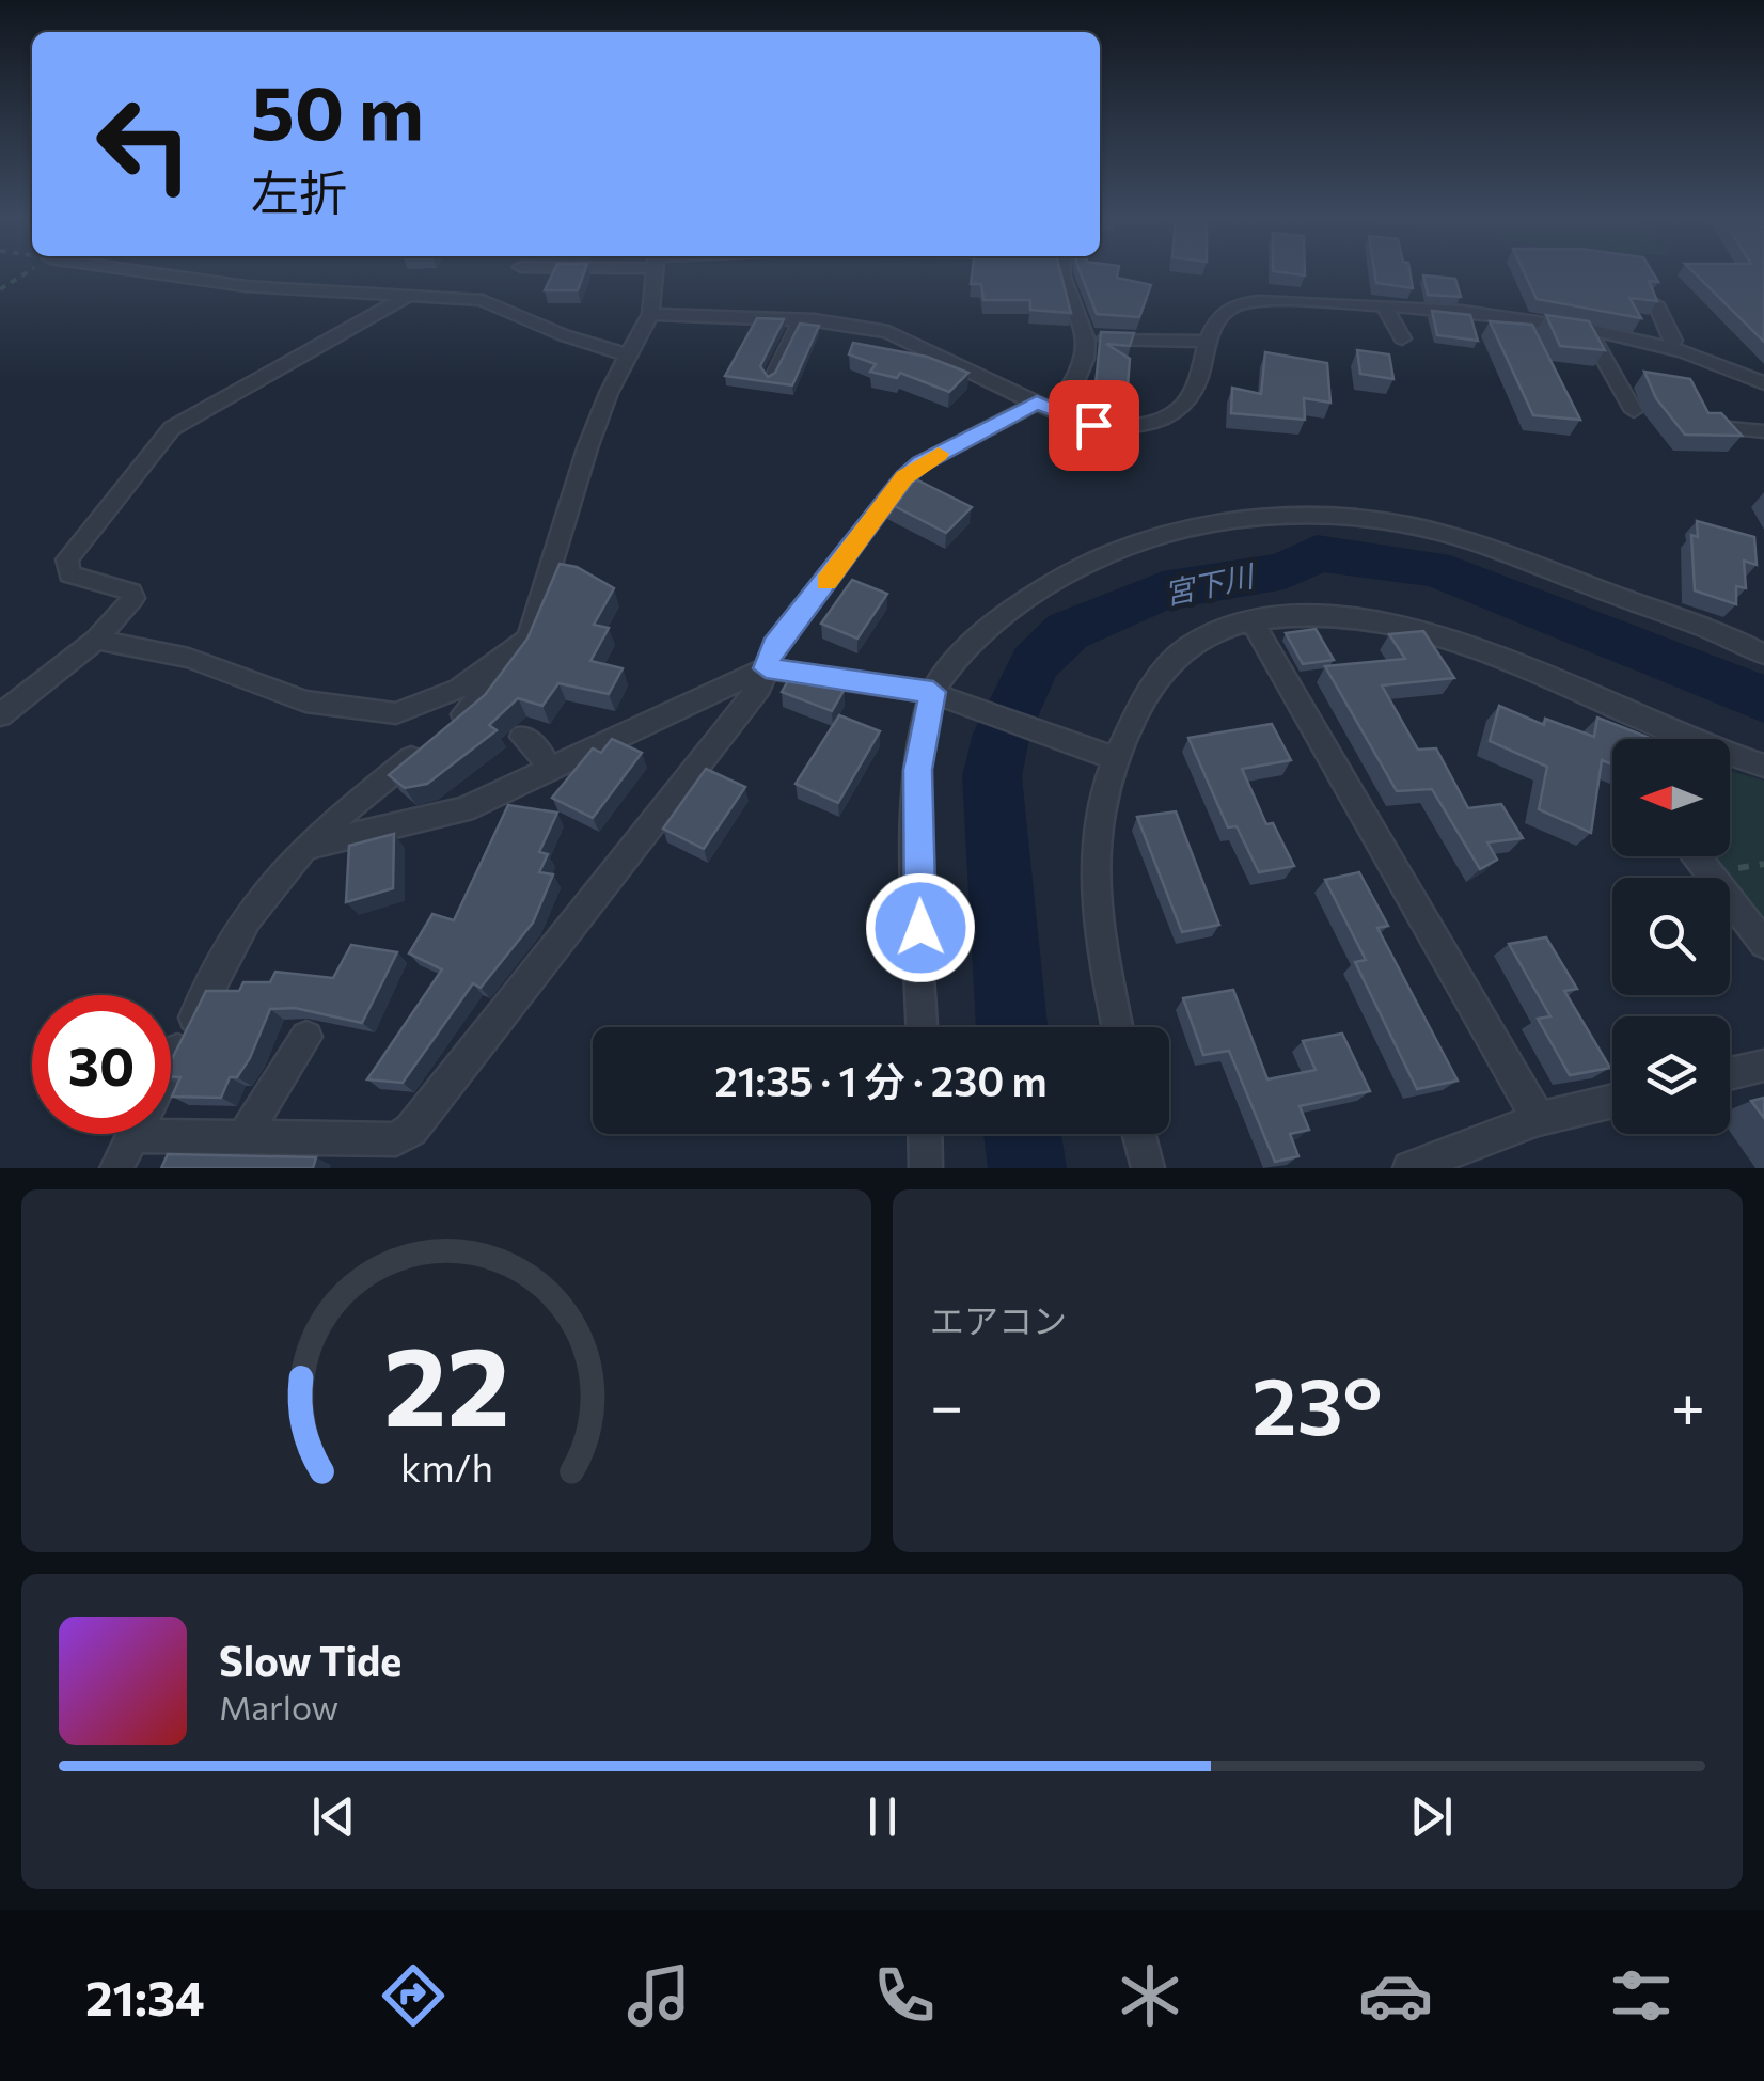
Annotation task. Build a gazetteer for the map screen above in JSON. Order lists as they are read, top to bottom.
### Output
{
  "water": ["宮下川"],
  "north": "left",
  "page": {
    "turn": ["50 m", "左折"],
    "limit": "30",
    "trip": "21:35 · 1 分 · 230 m",
    "tile": "エアコン",
    "heat": ["−", "23°", "+"],
    "song": ["Slow Tide", "Marlow"],
    "tabs": "21:34",
    "gauge": ["22", "km/h"]
  }
}
